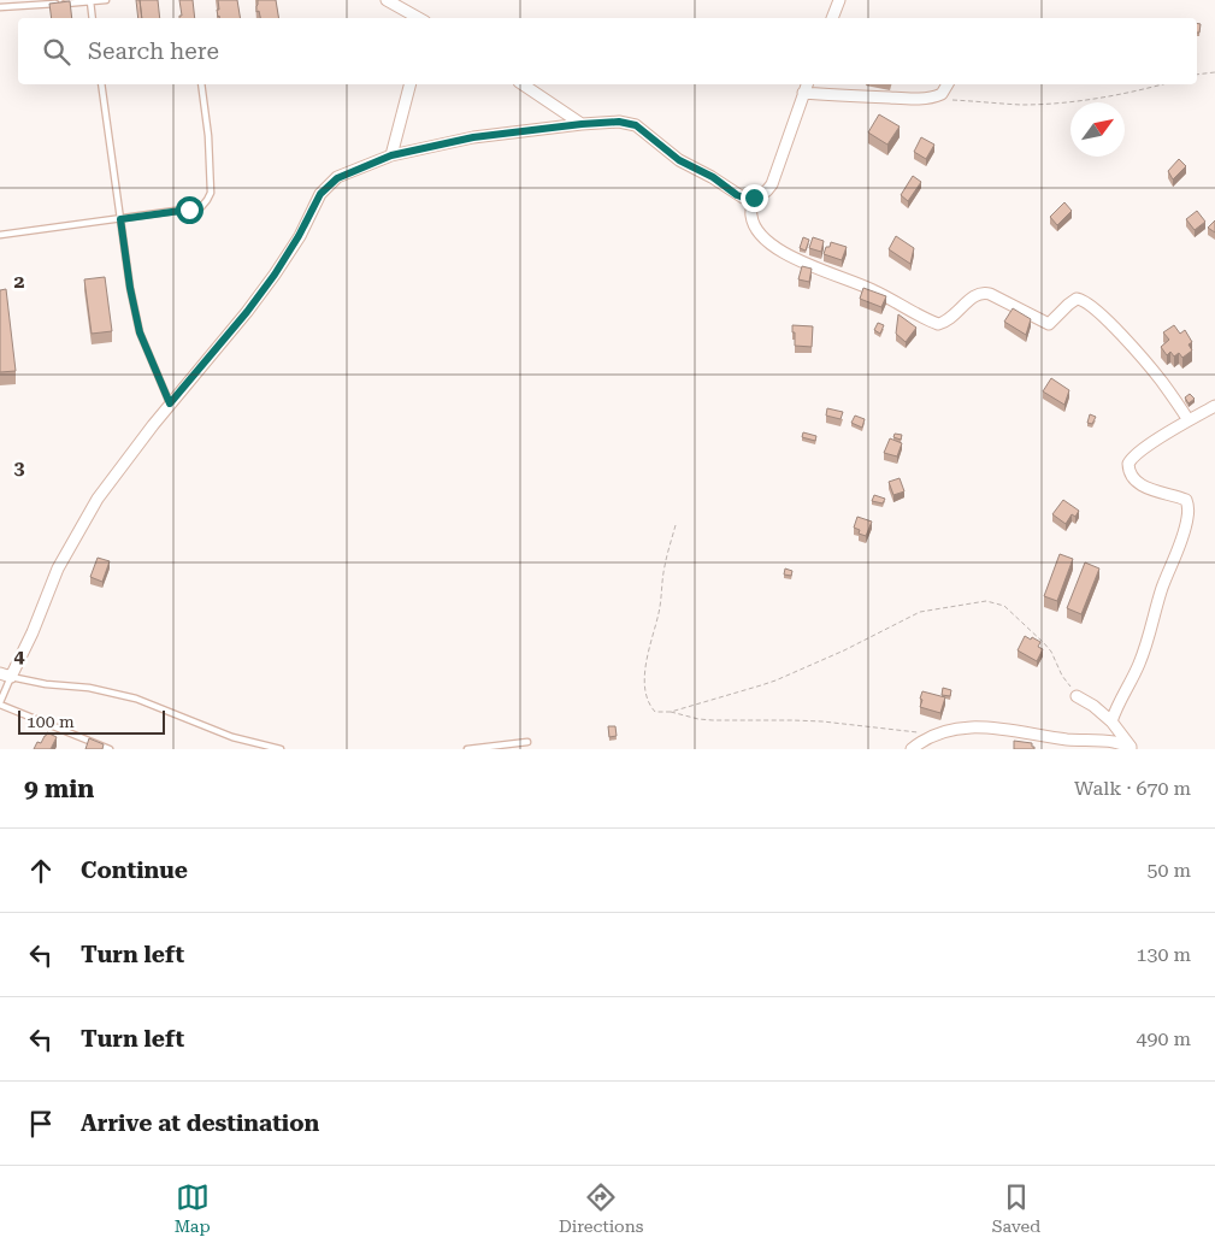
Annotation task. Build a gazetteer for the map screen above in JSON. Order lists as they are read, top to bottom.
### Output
{
  "scale_bar": "100 m",
  "north": "top right",
  "page": {
    "search": "Search here",
    "scale": "100 m",
    "heading": ["9 min", "Walk · 670 m"],
    "list": [
      ["Continue", "50 m"],
      ["Turn left", "130 m"],
      ["Turn left", "490 m"],
      "Arrive at destination"
    ],
    "nav": ["Map", "Directions", "Saved"]
  },
  "grid": {
    "rows": ["2", "3", "4"]
  }
}
